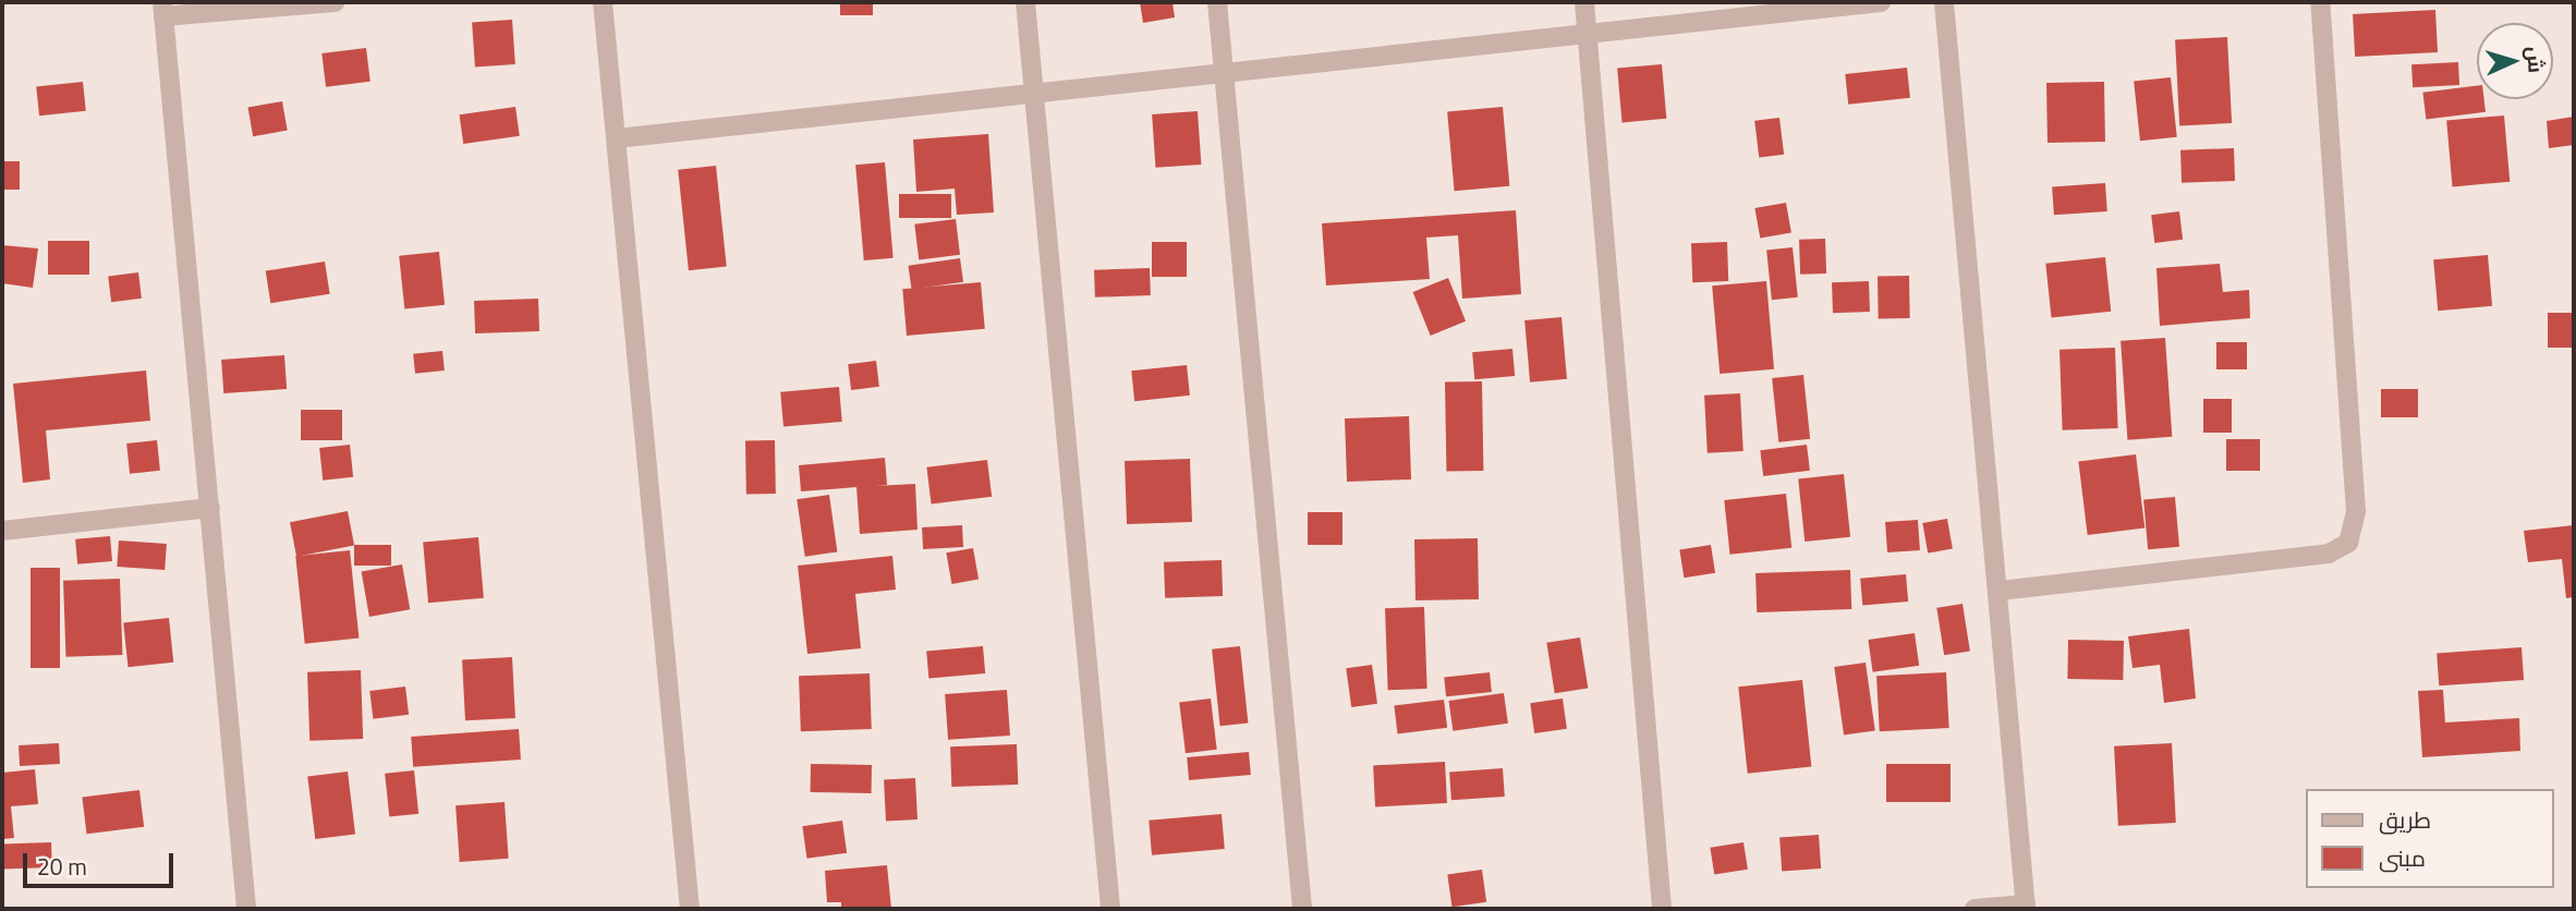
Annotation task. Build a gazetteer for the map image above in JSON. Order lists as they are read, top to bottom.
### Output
{
  "legend": ["طريق", "مبنى"],
  "scale_bar": "20 m",
  "north": "right"
}
